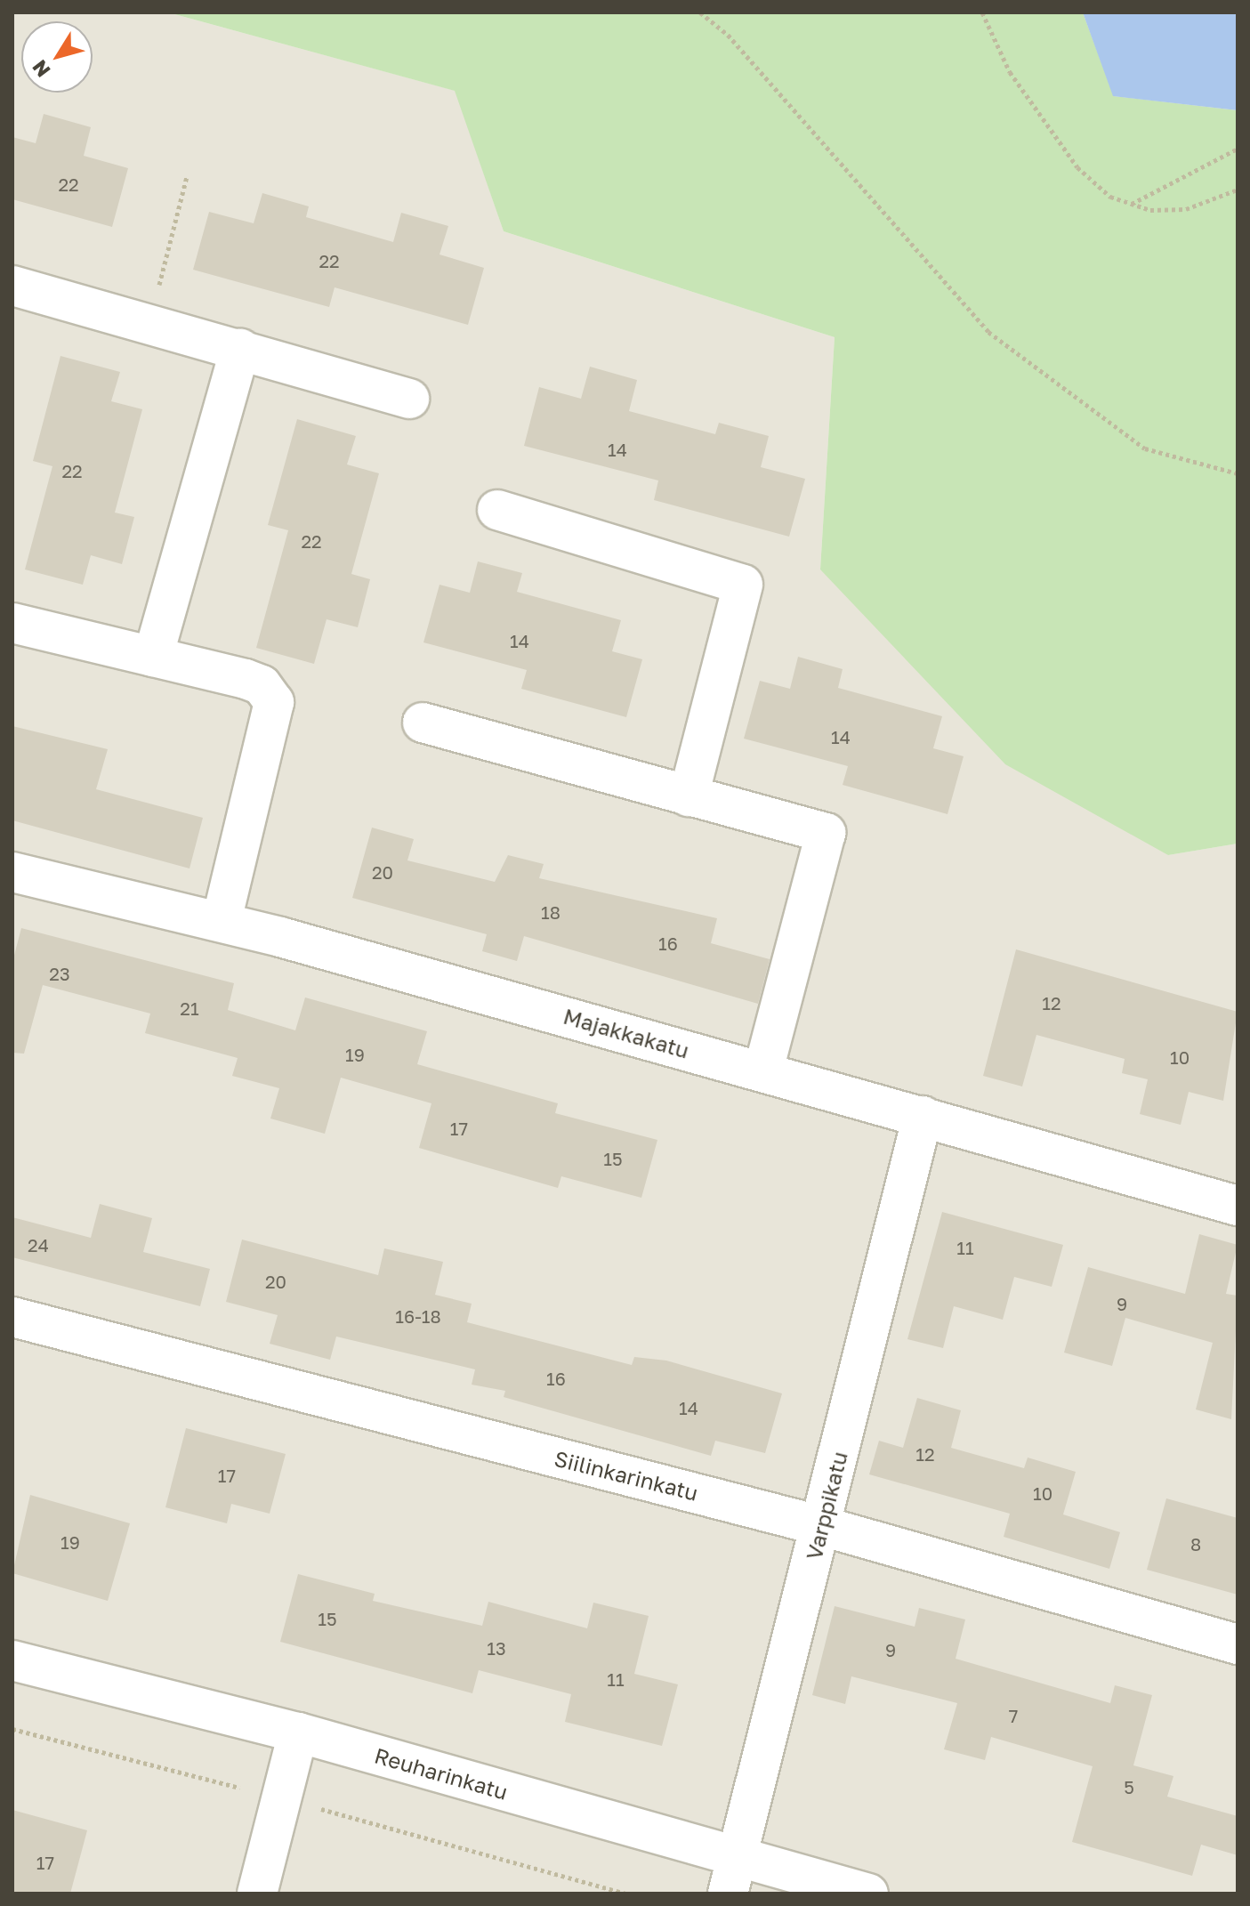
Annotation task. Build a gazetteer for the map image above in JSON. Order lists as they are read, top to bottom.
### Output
{
  "streets": {
    "street": [
      "Majakkakatu",
      "Siilinkarinkatu",
      "Varppikatu",
      "Reuharinkatu"
    ]
  },
  "crossings": [
    ["Majakkakatu", "Varppikatu"],
    ["Siilinkarinkatu", "Varppikatu"],
    ["Varppikatu", "Reuharinkatu"]
  ],
  "house_numbers": [
    "22",
    "22",
    "14",
    "22",
    "22",
    "14",
    "14",
    "20",
    "18",
    "16",
    "23",
    "12",
    "21",
    "19",
    "10",
    "17",
    "15",
    "24",
    "11",
    "20",
    "9",
    "16-18",
    "16",
    "14",
    "12",
    "17",
    "10",
    "19",
    "8",
    "15",
    "13",
    "9",
    "11",
    "7",
    "5",
    "17"
  ],
  "north": "bottom left"
}
